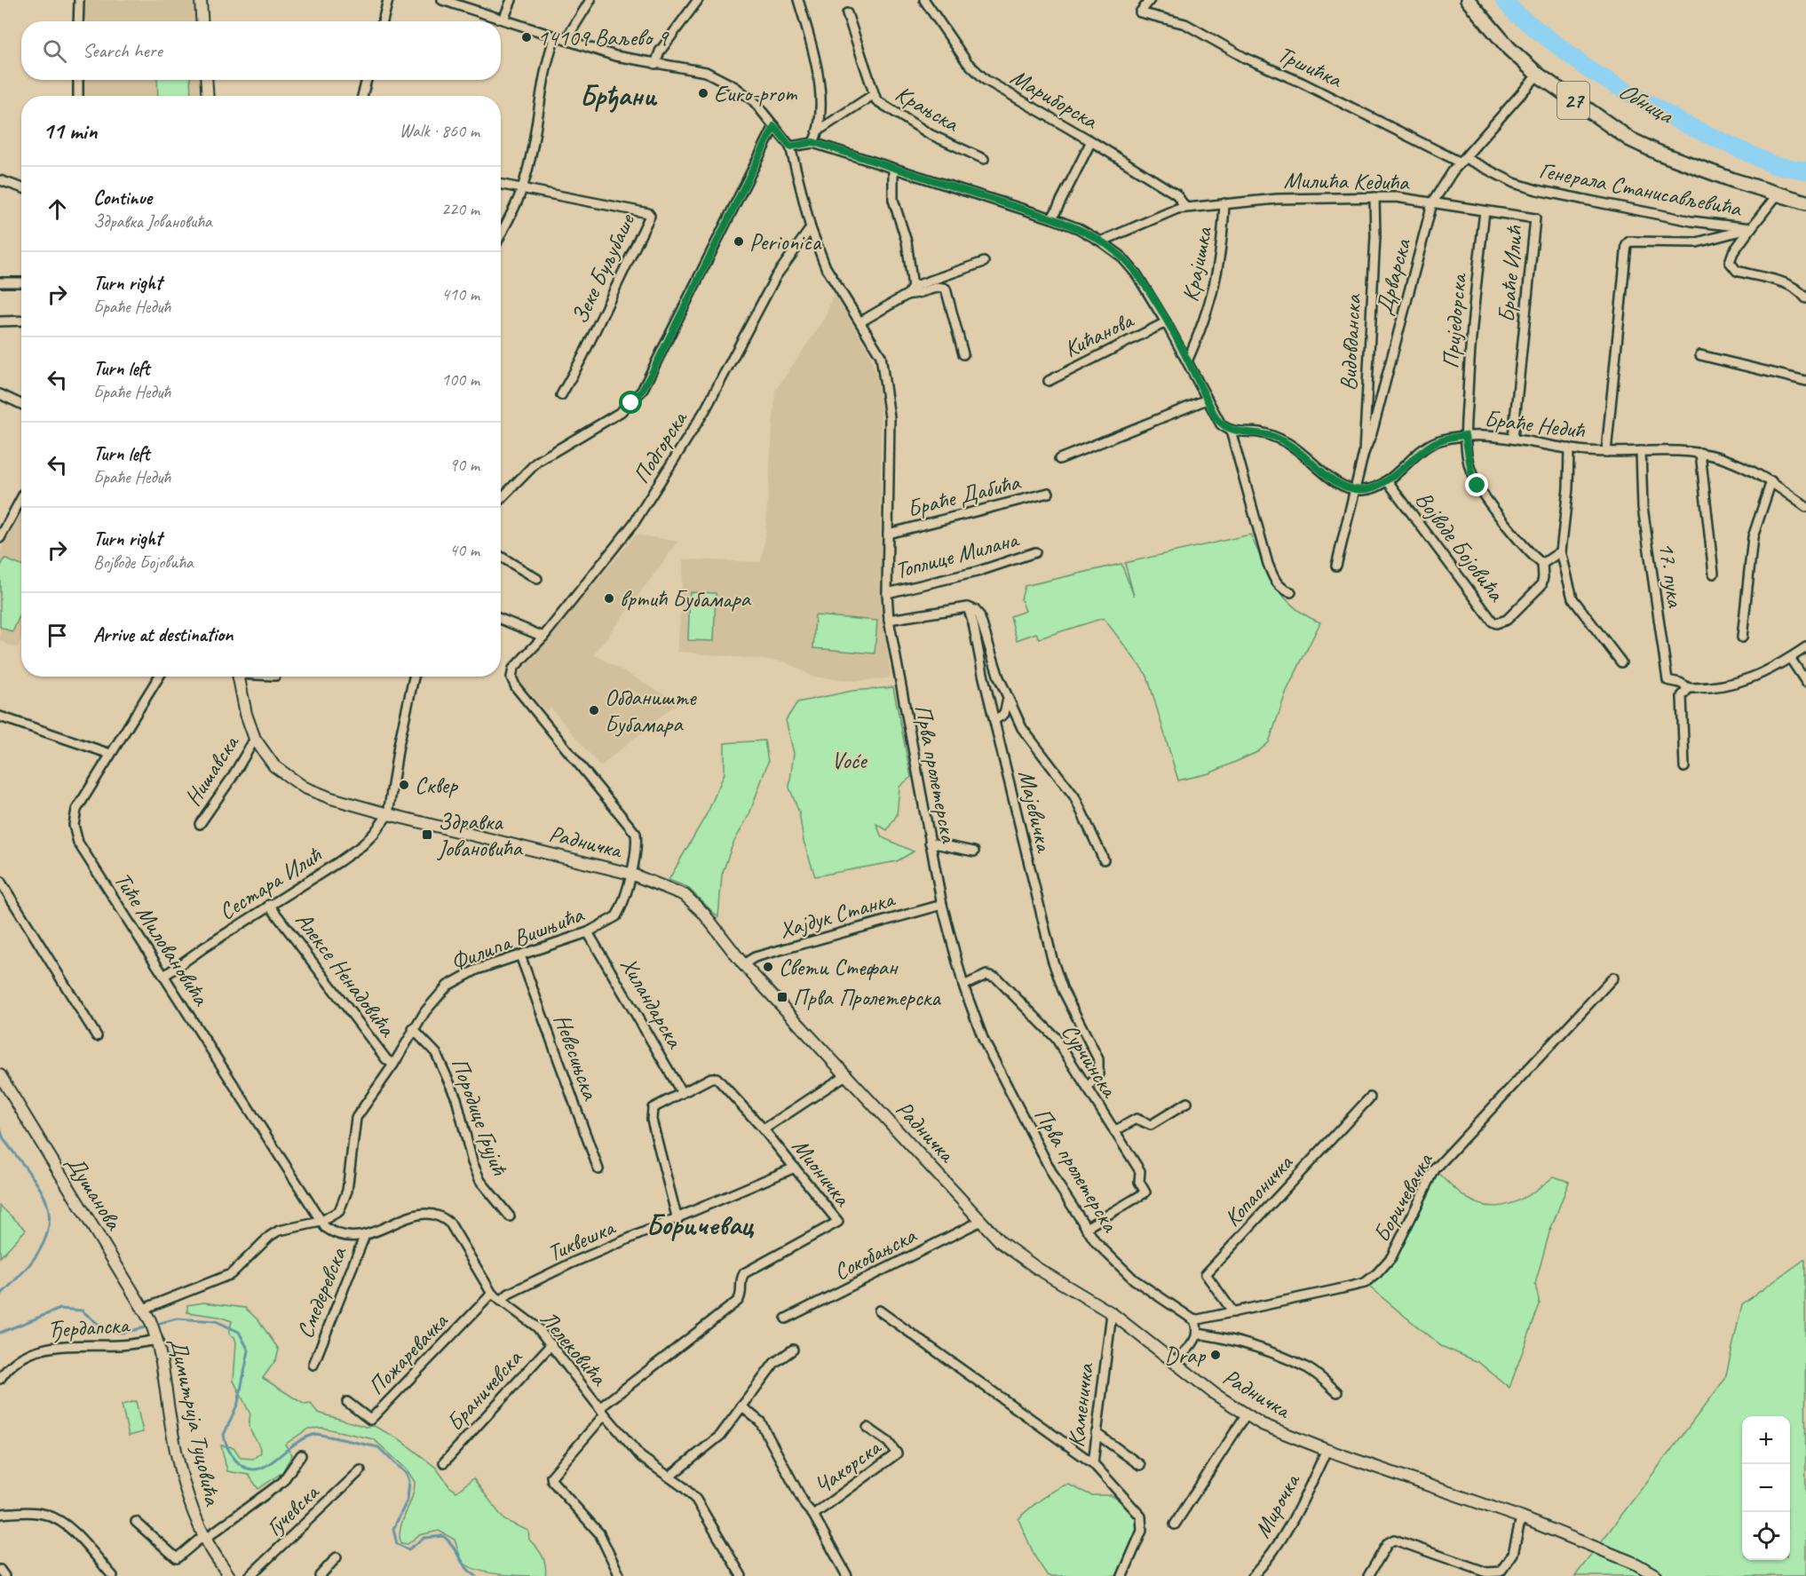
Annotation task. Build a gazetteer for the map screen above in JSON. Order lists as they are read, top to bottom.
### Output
{
  "streets": {
    "main road": ["27"],
    "street": [
      "Тршићка",
      "Мариборска",
      "Крањска",
      "Милића Кедића",
      "Генерала Станисављевића",
      "Крајишка",
      "Зеке Буљубаше",
      "Браће Илић",
      "Дрварска",
      "Приједорска",
      "Кићанова",
      "Видовданска",
      "Браће Недић",
      "Подгорска",
      "Браће Дабића",
      "Војводе Бојовића",
      "Топлице Милана",
      "17. пука",
      "Нишавска",
      "Прва пролетерска",
      "Мајевичка",
      "Радничка",
      "Сестара Илић",
      "Хајдук Станка",
      "Тиће Миловановића",
      "Филипа Вишњића",
      "Алексе Ненадовића",
      "Хиландарска",
      "Невесињска",
      "Сурчинска",
      "Породице Грујић",
      "Мионичка",
      "Копаоничка",
      "Душанова",
      "Боричевачка",
      "Тиквешка",
      "Сокобањска",
      "Смедеревска",
      "Ђердапска",
      "Лелековића",
      "Пожаревачка",
      "Браничевска",
      "Каменичка",
      "Димитрија Туцовића",
      "Чакорска",
      "Мирочка",
      "Гучевска"
    ]
  },
  "crossings": [
    ["Тршићка", "Милића Кедића"],
    ["Тршићка", "Генерала Станисављевића"],
    ["Мариборска", "Милића Кедића"],
    ["27", "Милића Кедића"],
    ["Милића Кедића", "Генерала Станисављевића"],
    ["Милића Кедића", "Крајишка"],
    ["Милића Кедића", "Браће Илић"],
    ["Милића Кедића", "Дрварска"],
    ["Милића Кедића", "Видовданска"],
    ["Браће Илић", "Дрварска"],
    ["Браће Илић", "Приједорска"],
    ["Браће Илић", "Браће Недић"],
    ["Дрварска", "Видовданска"],
    ["Приједорска", "Браће Недић"],
    ["Видовданска", "Браће Недић"],
    ["Браће Недић", "Војводе Бојовића"],
    ["Браће Недић", "17. пука"],
    ["Подгорска", "Прва пролетерска"],
    ["Подгорска", "Филипа Вишњића"],
    ["Браће Дабића", "Прва пролетерска"],
    ["Топлице Милана", "Прва пролетерска"],
    ["Нишавска", "Радничка"],
    ["Прва пролетерска", "Хајдук Станка"],
    ["Прва пролетерска", "Сурчинска"],
    ["Прва пролетерска", "Боричевачка"],
    ["Мајевичка", "Сурчинска"],
    ["Радничка", "Сестара Илић"],
    ["Радничка", "Хајдук Станка"],
    ["Радничка", "Филипа Вишњића"],
    ["Радничка", "Мионичка"],
    ["Радничка", "Сокобањска"],
    ["Радничка", "Каменичка"],
    ["Радничка", "Мирочка"],
    ["Сестара Илић", "Тиће Миловановића"],
    ["Сестара Илић", "Алексе Ненадовића"],
    ["Тиће Миловановића", "Филипа Вишњића"],
    ["Тиће Миловановића", "Лелековића"],
    ["Филипа Вишњића", "Алексе Ненадовића"],
    ["Филипа Вишњића", "Хиландарска"],
    ["Филипа Вишњића", "Невесињска"],
    ["Филипа Вишњића", "Породице Грујић"],
    ["Филипа Вишњића", "Душанова"],
    ["Филипа Вишњића", "Лелековића"],
    ["Мионичка", "Тиквешка"],
    ["Мионичка", "Лелековића"],
    ["Копаоничка", "Боричевачка"],
    ["Душанова", "Ђердапска"],
    ["Душанова", "Димитрија Туцовића"],
    ["Тиквешка", "Лелековића"],
    ["Смедеревска", "Лелековића"],
    ["Ђердапска", "Димитрија Туцовића"],
    ["Лелековића", "Пожаревачка"],
    ["Лелековића", "Браничевска"]
  ],
  "districts": ["Брђани", "Боричевац"],
  "water": ["Обница"],
  "parks": ["Voće"],
  "places": {
    "other": [
      "14109 Ваљево 9",
      "Euro-prom",
      "Perionica",
      "вртић Бубамара",
      "Обданиште Бубамара",
      "Сквер",
      "Свети Стефан",
      "Drap"
    ],
    "transit": ["Здравка Јовановића", "Прва Пролетерска"]
  },
  "page": {
    "search": "Search here",
    "heading": ["11 min", "Walk · 860 m"],
    "list": [
      ["Continue", "Здравка Јовановића", "220 m"],
      ["Turn right", "Браће Недић", "410 m"],
      ["Turn left", "Браће Недић", "100 m"],
      ["Turn left", "Браће Недић", "90 m"],
      ["Turn right", "Војводе Бојовића", "40 m"],
      "Arrive at destination"
    ],
    "map_buttons": ["+", "−"]
  }
}
